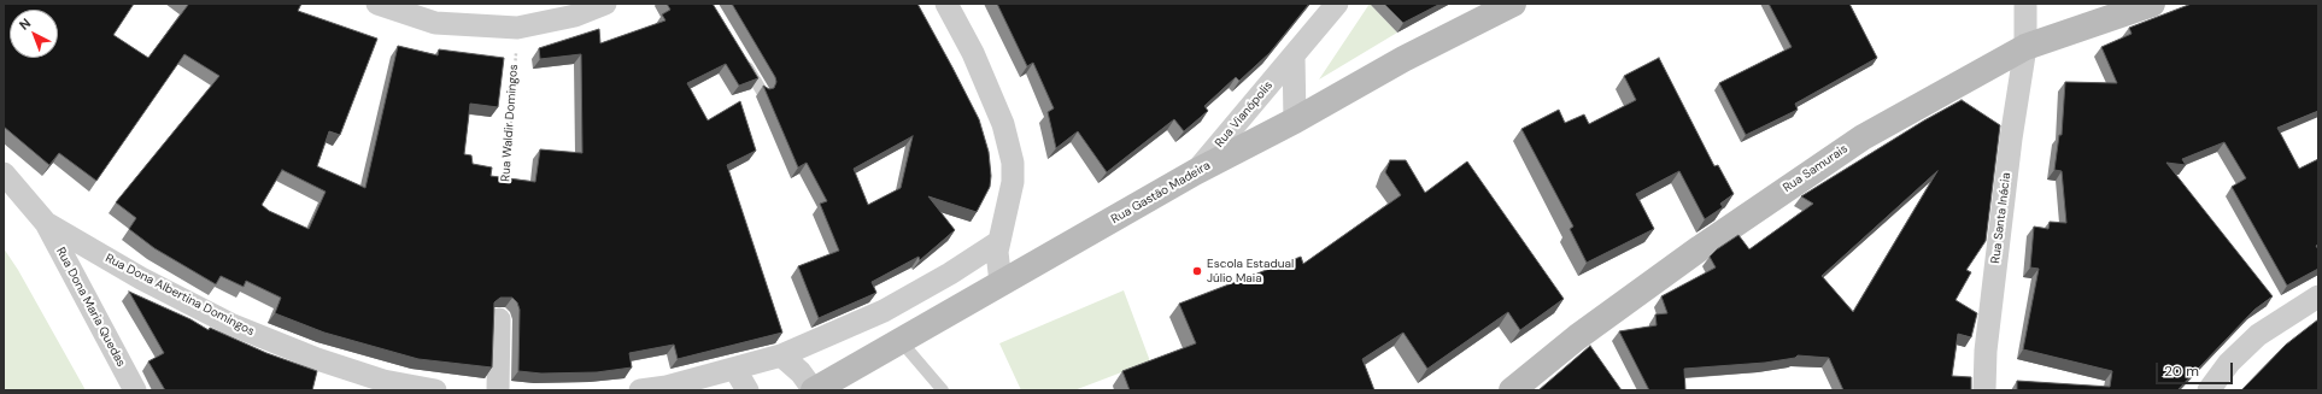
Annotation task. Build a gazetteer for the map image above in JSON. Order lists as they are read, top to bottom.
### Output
{
  "streets": {
    "street": [
      "Rua Vianópolis",
      "Rua Samurais",
      "Rua Gastão Madeira",
      "Rua Santa Inácia",
      "Rua Dona Albertina Domingos",
      "Rua Dona Maria Quedas"
    ],
    "path": ["Rua Waldir Domingos"]
  },
  "crossings": [
    ["Rua Vianópolis", "Rua Gastão Madeira"],
    ["Rua Samurais", "Rua Santa Inácia"],
    ["Rua Dona Albertina Domingos", "Rua Dona Maria Quedas"]
  ],
  "places": ["Escola Estadual Júlio Maia"],
  "scale_bar": "20 m",
  "north": "top left"
}
